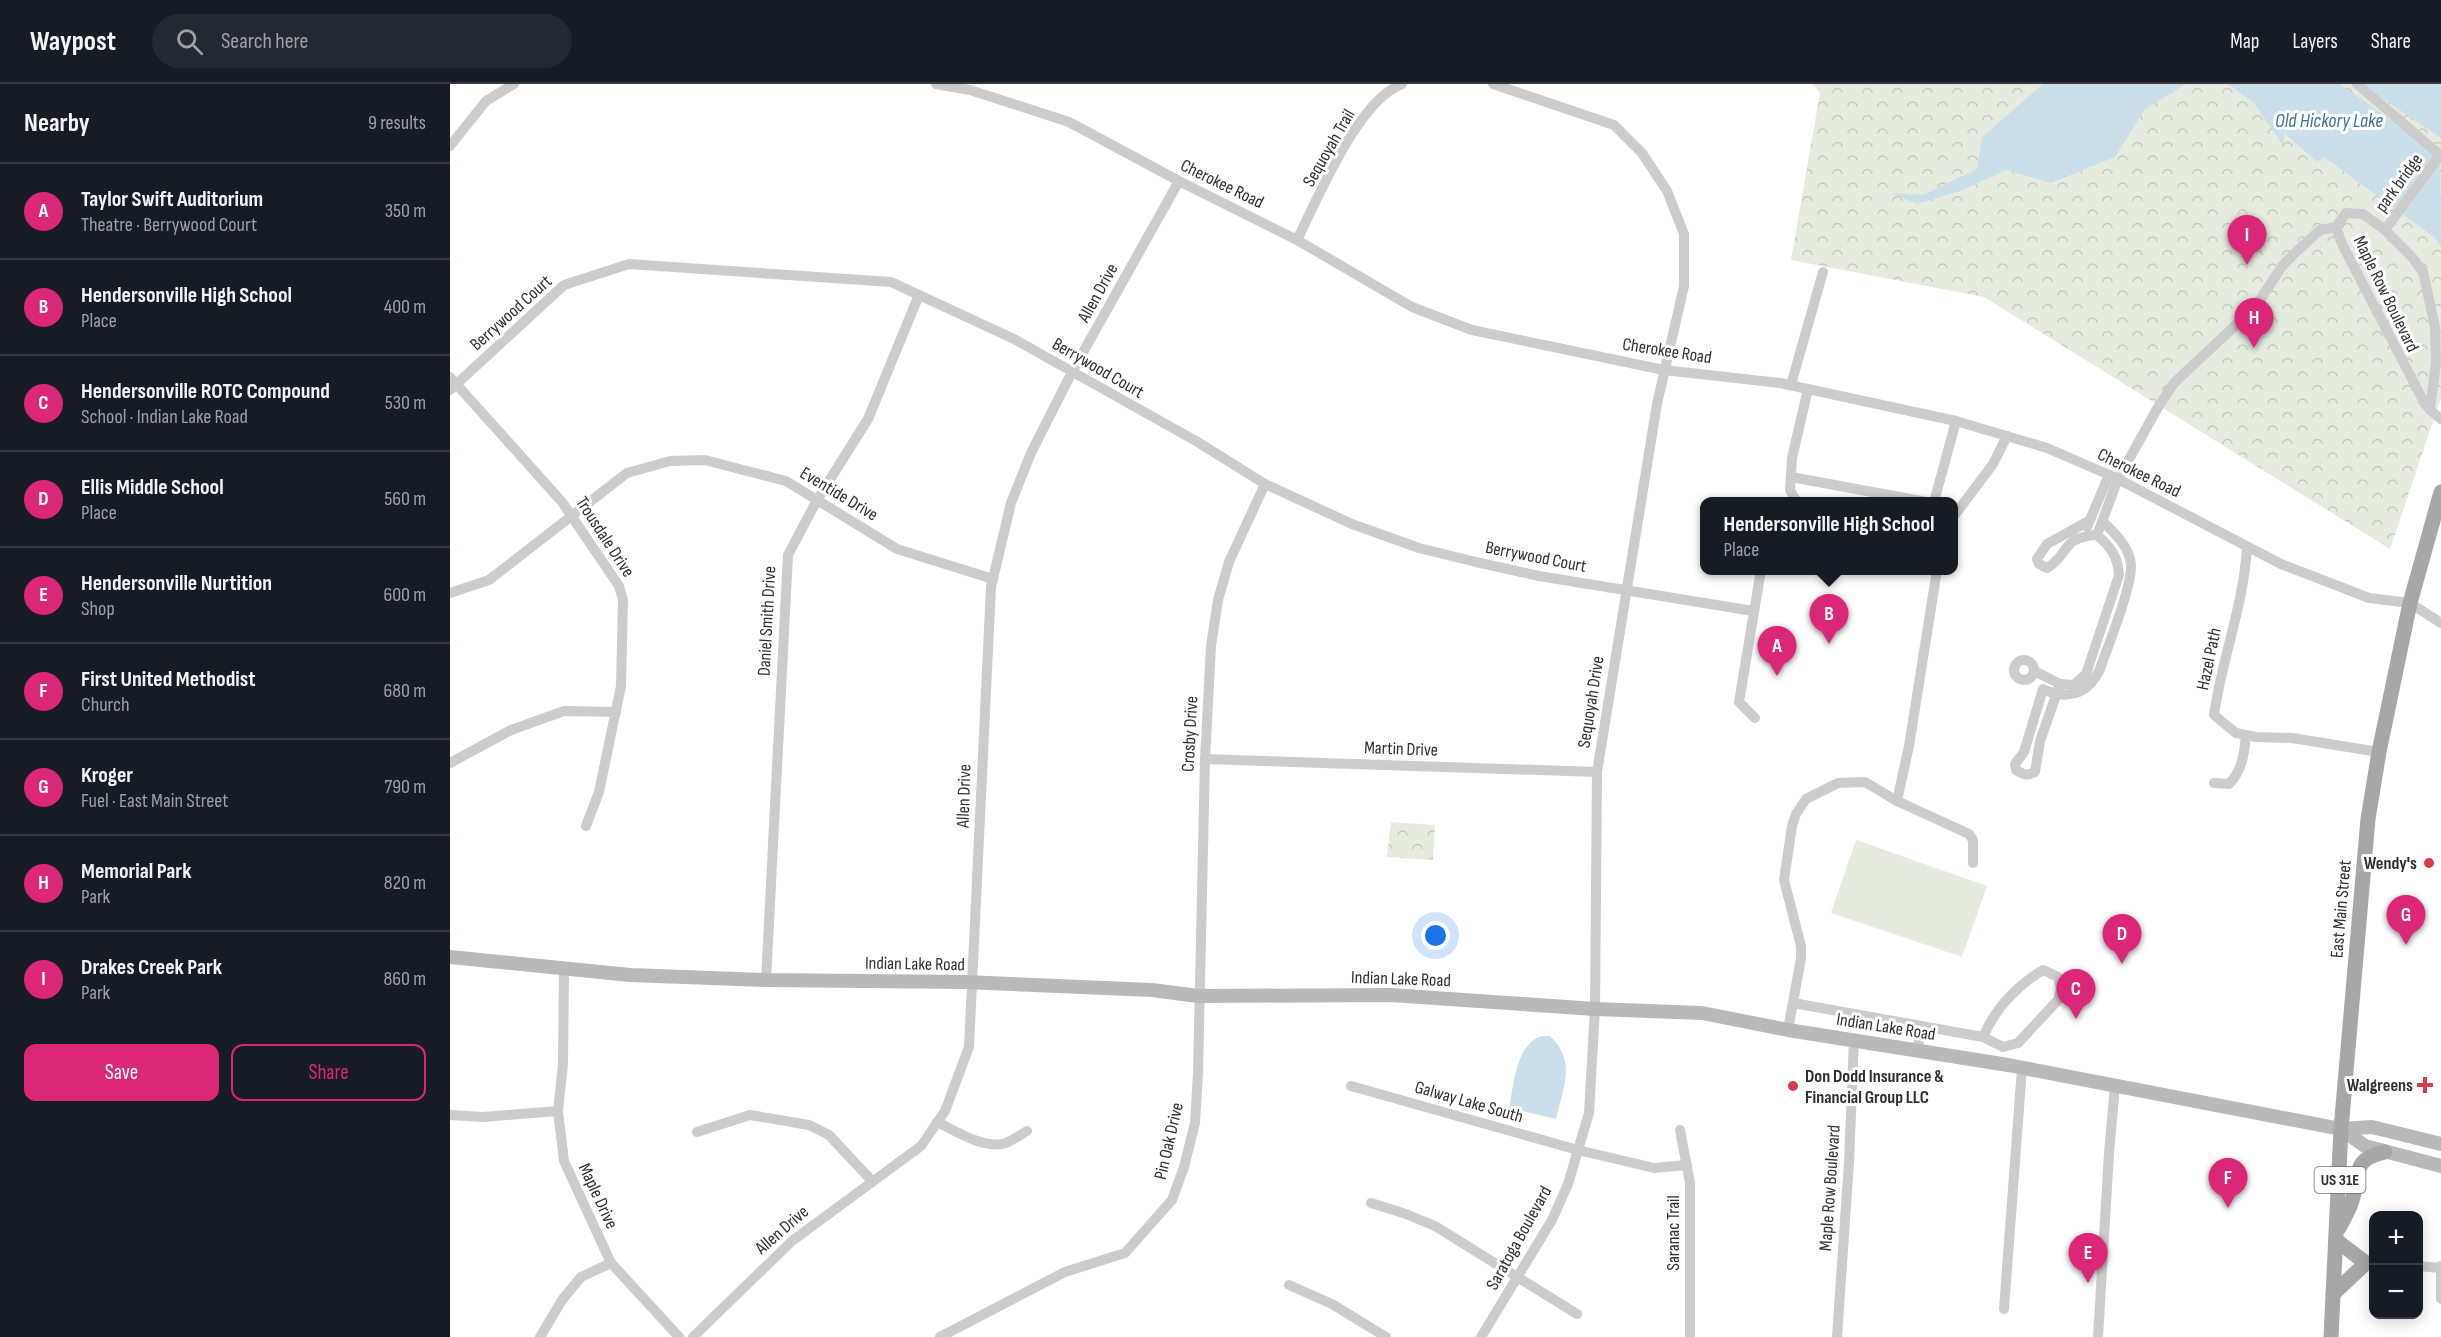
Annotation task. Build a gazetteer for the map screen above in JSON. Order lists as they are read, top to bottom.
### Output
{
  "streets": {
    "main road": ["East Main Street", "US 31E"],
    "street": [
      "Sequoyah Trail",
      "park bridge",
      "Cherokee Road",
      "Allen Drive",
      "Maple Row Boulevard",
      "Berrywood Court",
      "Eventide Drive",
      "Trousdale Drive",
      "Daniel Smith Drive",
      "Hazel Path",
      "Sequoyah Drive",
      "Crosby Drive",
      "Martin Drive",
      "Indian Lake Road",
      "Galway Lake South",
      "Pin Oak Drive",
      "Maple Drive",
      "Saranac Trail",
      "Saratoga Boulevard"
    ]
  },
  "crossings": [
    ["Sequoyah Trail", "Cherokee Road"],
    ["park bridge", "Maple Row Boulevard"],
    ["Cherokee Road", "Allen Drive"],
    ["Cherokee Road", "Hazel Path"],
    ["Cherokee Road", "Sequoyah Drive"],
    ["Cherokee Road", "East Main Street"],
    ["Allen Drive", "Berrywood Court"],
    ["Allen Drive", "Eventide Drive"],
    ["Allen Drive", "Indian Lake Road"],
    ["Maple Row Boulevard", "Indian Lake Road"],
    ["Berrywood Court", "Trousdale Drive"],
    ["Berrywood Court", "Daniel Smith Drive"],
    ["Berrywood Court", "Sequoyah Drive"],
    ["Berrywood Court", "Crosby Drive"],
    ["Eventide Drive", "Trousdale Drive"],
    ["Eventide Drive", "Daniel Smith Drive"],
    ["Daniel Smith Drive", "Indian Lake Road"],
    ["Hazel Path", "East Main Street"],
    ["Sequoyah Drive", "Martin Drive"],
    ["Sequoyah Drive", "Indian Lake Road"],
    ["Sequoyah Drive", "Saratoga Boulevard"],
    ["Crosby Drive", "Martin Drive"],
    ["Crosby Drive", "Indian Lake Road"],
    ["Crosby Drive", "Pin Oak Drive"],
    ["East Main Street", "Indian Lake Road"],
    ["Indian Lake Road", "Pin Oak Drive"],
    ["Indian Lake Road", "Maple Drive"],
    ["Indian Lake Road", "Saratoga Boulevard"],
    ["Galway Lake South", "Saranac Trail"],
    ["Galway Lake South", "Saratoga Boulevard"]
  ],
  "water": ["Old Hickory Lake"],
  "places": {
    "other": ["Wendy's", "Don Dodd Insurance & Financial Group LLC"],
    "health": ["Walgreens"]
  },
  "page": {
    "header": "Waypost",
    "search": "Search here",
    "nav": ["Map", "Layers", "Share"],
    "heading": ["Nearby", "9 results"],
    "list": [
      {
        "mark": "A",
        "name": "Taylor Swift Auditorium",
        "note": "Theatre · Berrywood Court",
        "value": "350 m"
      },
      {
        "mark": "B",
        "name": "Hendersonville High School",
        "note": "Place",
        "value": "400 m"
      },
      {
        "mark": "C",
        "name": "Hendersonville ROTC Compound",
        "note": "School · Indian Lake Road",
        "value": "530 m"
      },
      {
        "mark": "D",
        "name": "Ellis Middle School",
        "note": "Place",
        "value": "560 m"
      },
      {
        "mark": "E",
        "name": "Hendersonville Nurtition",
        "note": "Shop",
        "value": "600 m"
      },
      {
        "mark": "F",
        "name": "First United Methodist",
        "note": "Church",
        "value": "680 m"
      },
      {
        "mark": "G",
        "name": "Kroger",
        "note": "Fuel · East Main Street",
        "value": "790 m"
      },
      {
        "mark": "H",
        "name": "Memorial Park",
        "note": "Park",
        "value": "820 m"
      },
      {
        "mark": "I",
        "name": "Drakes Creek Park",
        "note": "Park",
        "value": "860 m"
      }
    ],
    "pins": [
      "I",
      "H",
      "B",
      "A",
      "G",
      "D",
      "C",
      "F",
      "E"
    ],
    "popup": ["Hendersonville High School", "Place"],
    "buttons": ["Save", "Share"],
    "map_buttons": ["+", "−"]
  }
}
